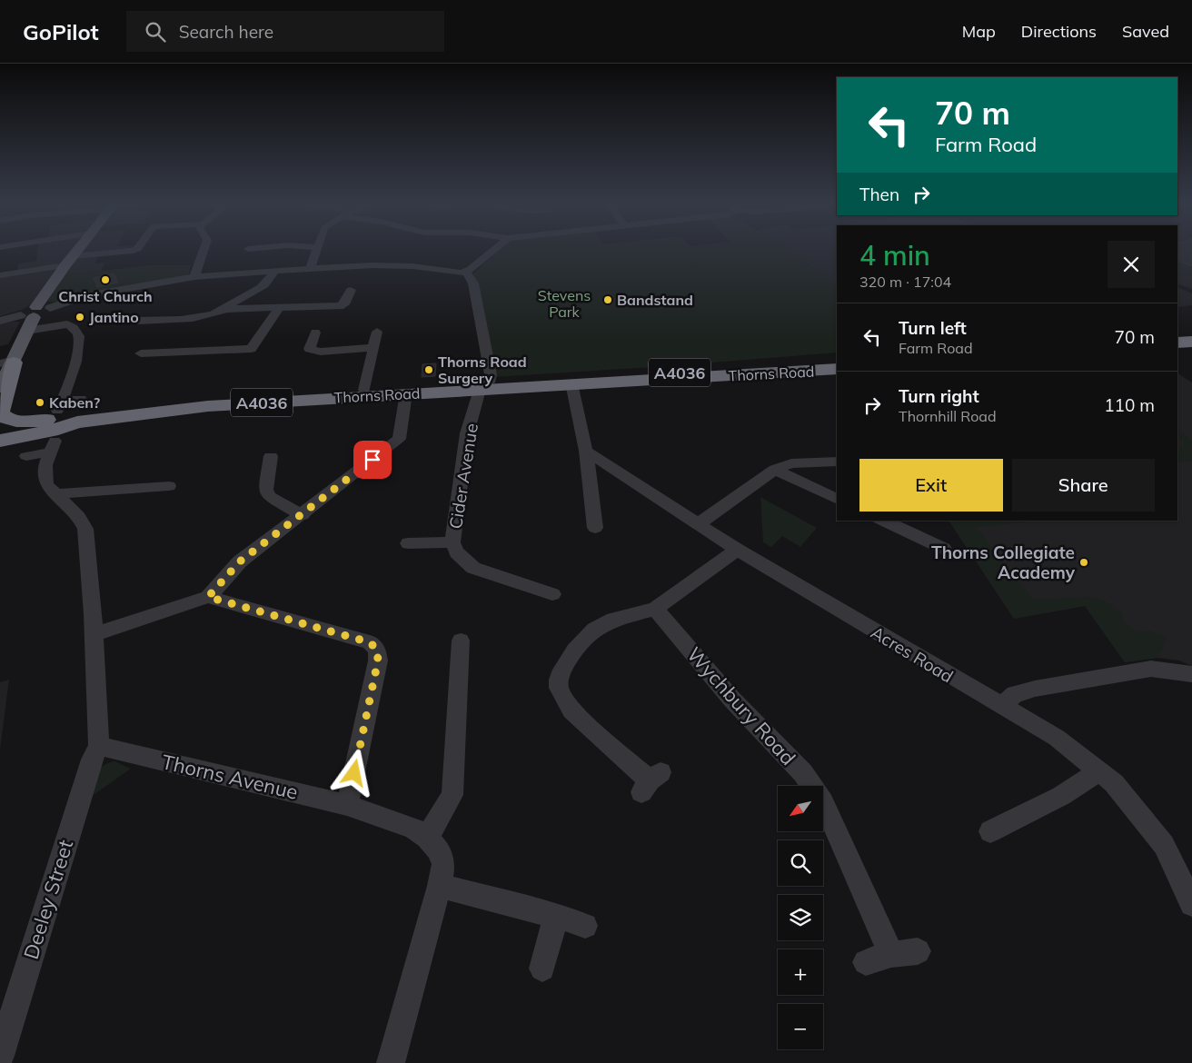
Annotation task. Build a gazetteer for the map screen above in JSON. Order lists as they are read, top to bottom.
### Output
{
  "streets": {
    "highway": ["A4036", "Thorns Road"],
    "street": [
      "Cider Avenue",
      "Acres Road",
      "Wychbury Road",
      "Thorns Avenue",
      "Deeley Street"
    ]
  },
  "crossings": [
    ["Thorns Road", "Cider Avenue"],
    ["Thorns Avenue", "Deeley Street"]
  ],
  "parks": ["Stevens Park"],
  "places": [
    "Christ Church",
    "Bandstand",
    "Jantino",
    "Thorns Road Surgery",
    "Kaben?",
    "Thorns Collegiate Academy"
  ],
  "north": "bottom left",
  "page": {
    "header": "GoPilot",
    "search": "Search here",
    "nav": ["Map", "Directions", "Saved"],
    "turn": ["70 m", "Farm Road"],
    "then": "Then",
    "heading": ["4 min", "320 m · 17:04"],
    "list": [
      {
        "name": "Turn left",
        "note": "Farm Road",
        "value": "70 m"
      },
      {
        "name": "Turn right",
        "note": "Thornhill Road",
        "value": "110 m"
      }
    ],
    "buttons": ["Exit", "Share"],
    "map_buttons": ["+", "−"]
  }
}
